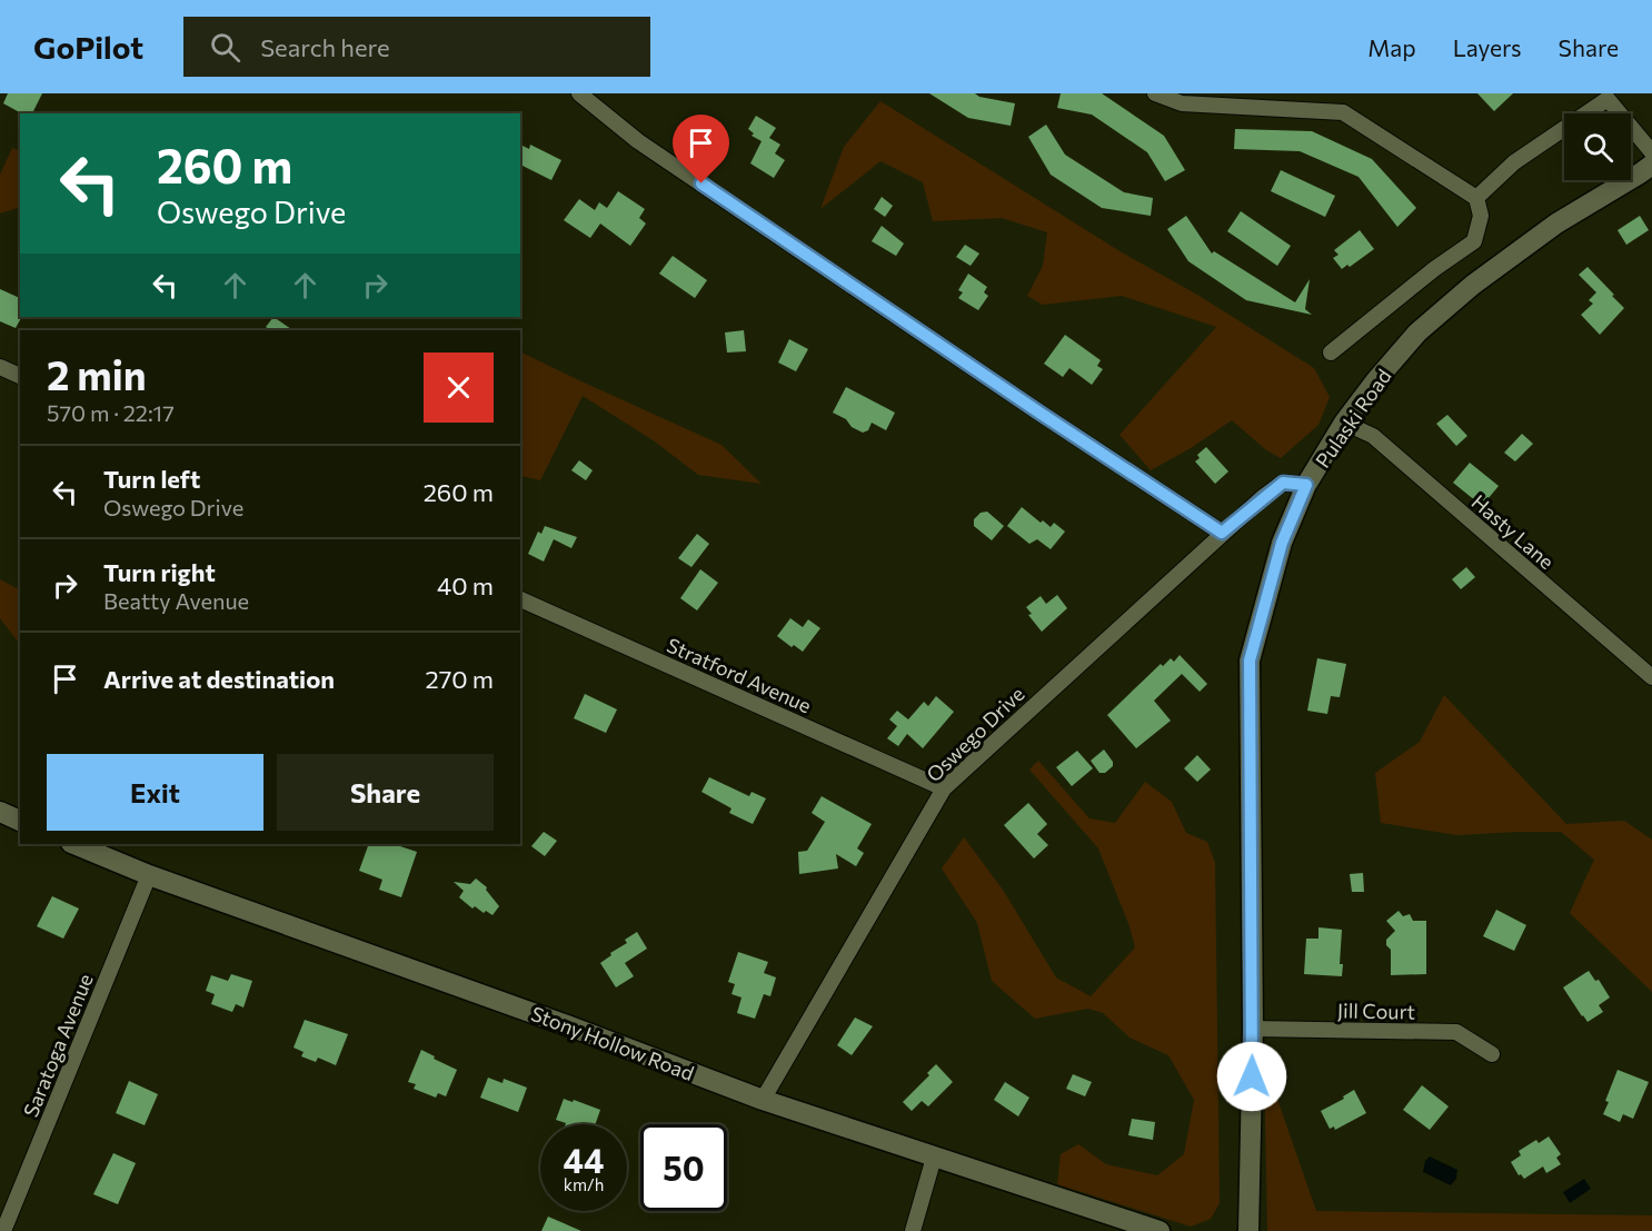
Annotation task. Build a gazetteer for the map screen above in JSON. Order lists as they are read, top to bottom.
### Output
{
  "streets": {
    "main road": ["Pulaski Road", "Stony Hollow Road"],
    "street": [
      "Hasty Lane",
      "Stratford Avenue",
      "Oswego Drive",
      "Jill Court",
      "Saratoga Avenue"
    ]
  },
  "crossings": [
    ["Pulaski Road", "Hasty Lane"],
    ["Pulaski Road", "Oswego Drive"],
    ["Pulaski Road", "Jill Court"],
    ["Stratford Avenue", "Oswego Drive"],
    ["Oswego Drive", "Stony Hollow Road"],
    ["Stony Hollow Road", "Saratoga Avenue"]
  ],
  "page": {
    "header": "GoPilot",
    "search": "Search here",
    "nav": ["Map", "Layers", "Share"],
    "turn": ["260 m", "Oswego Drive"],
    "heading": ["2 min", "570 m · 22:17"],
    "list": [
      {
        "name": "Turn left",
        "note": "Oswego Drive",
        "value": "260 m"
      },
      {
        "name": "Turn right",
        "note": "Beatty Avenue",
        "value": "40 m"
      },
      {
        "name": "Arrive at destination",
        "value": "270 m"
      }
    ],
    "buttons": ["Exit", "Share"],
    "speed": "44 km/h",
    "limit": "50"
  }
}
